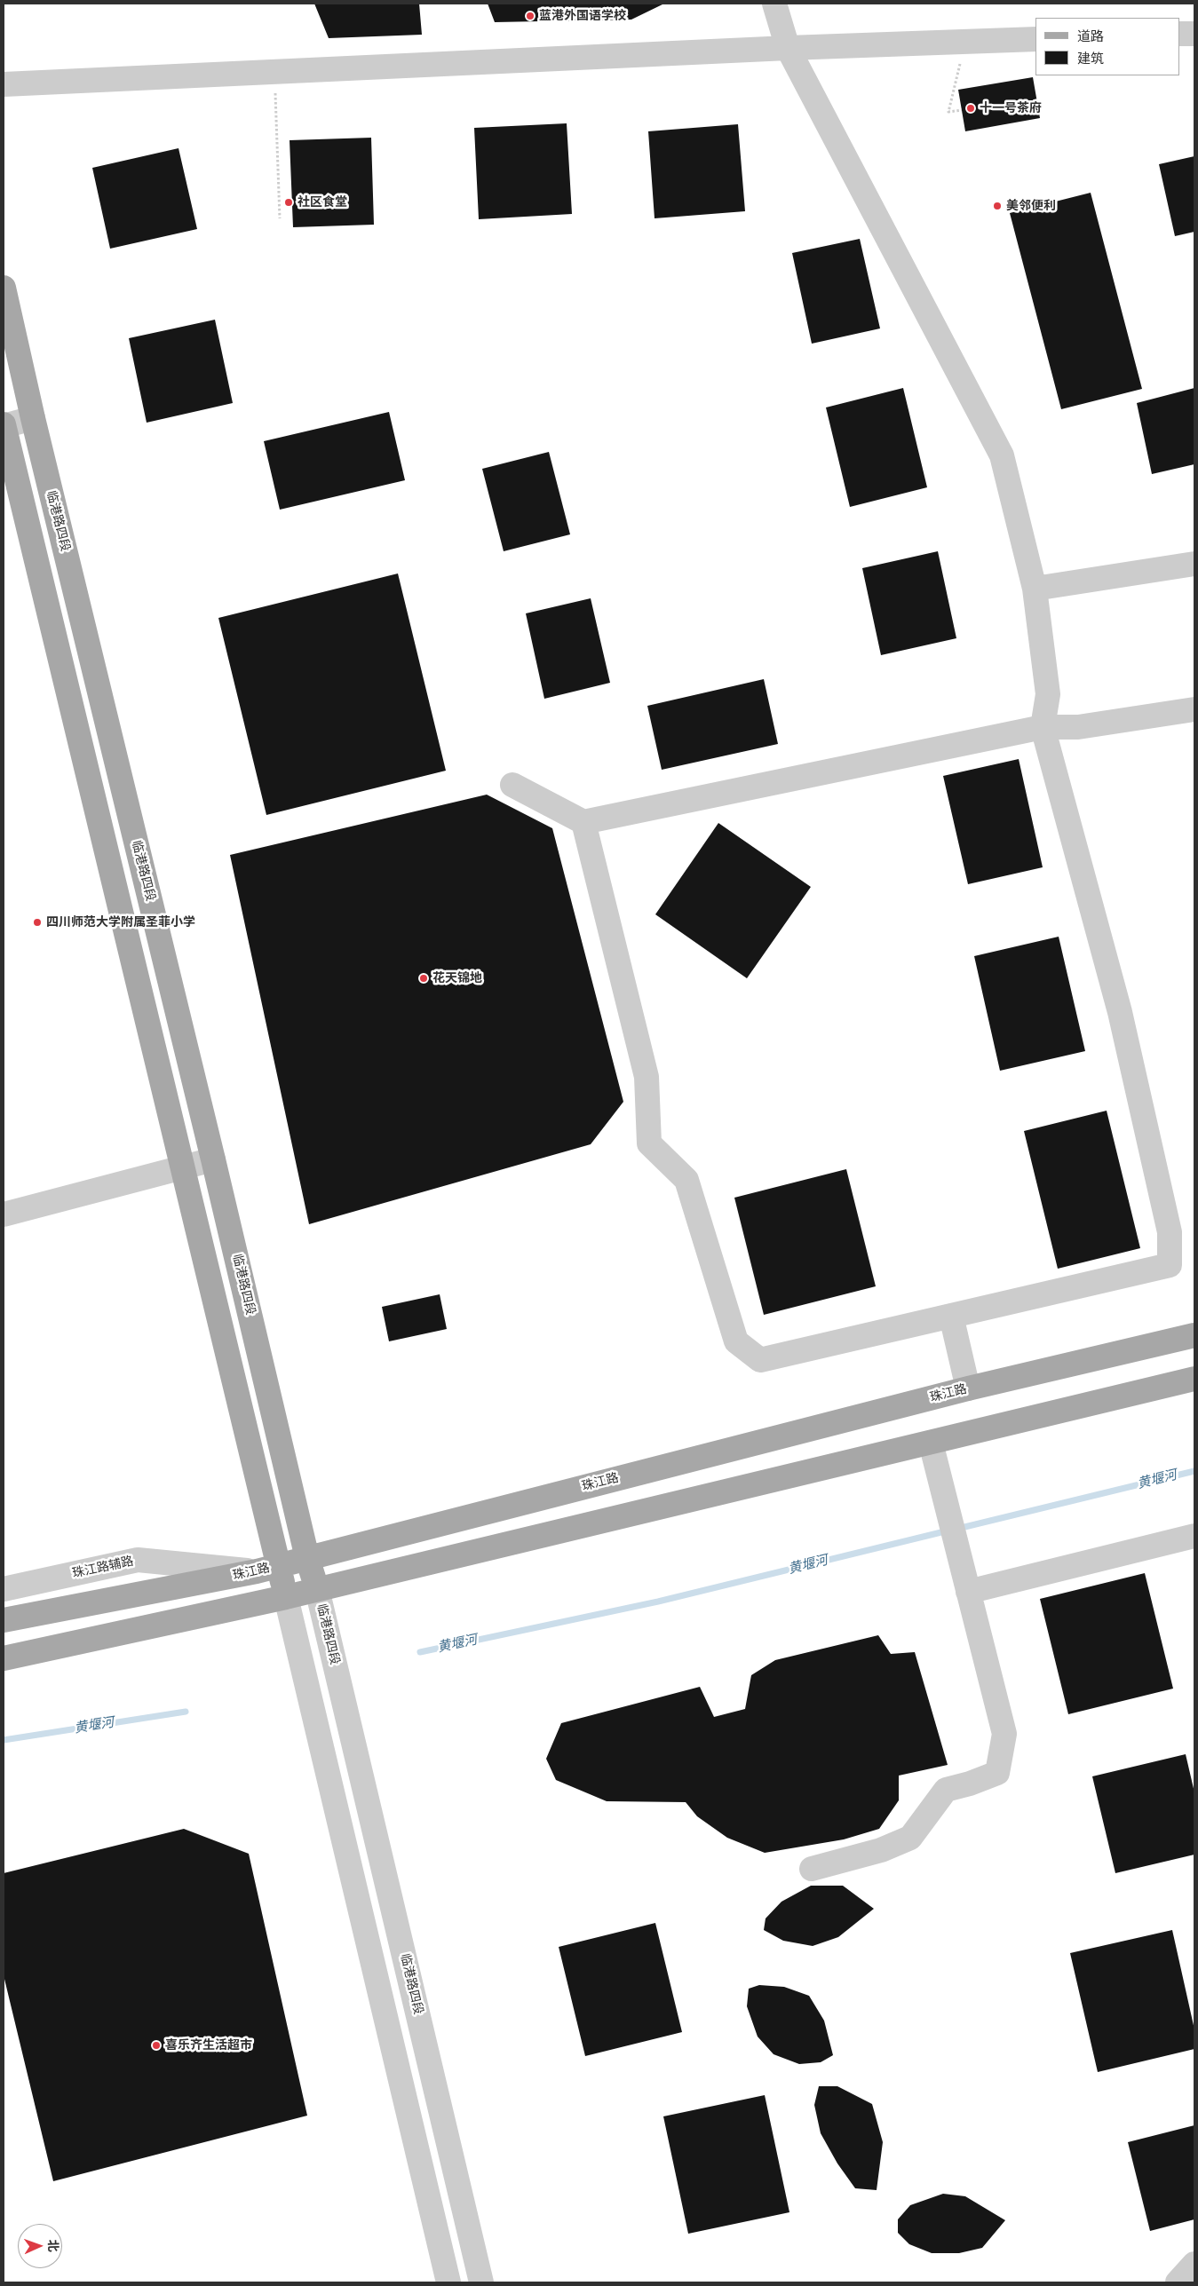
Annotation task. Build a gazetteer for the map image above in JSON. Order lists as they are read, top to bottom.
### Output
{
  "streets": {
    "main road": ["临港路四段", "珠江路"],
    "street": ["珠江路辅路"]
  },
  "crossings": [
    ["临港路四段", "珠江路"],
    ["珠江路", "珠江路辅路"]
  ],
  "water": ["黄堰河"],
  "places": [
    "蓝港外国语学校",
    "十一号茶府",
    "社区食堂",
    "美邻便利",
    "四川师范大学附属圣菲小学",
    "花天锦地",
    "喜乐齐生活超市"
  ],
  "legend": ["道路", "建筑"],
  "north": "right"
}
